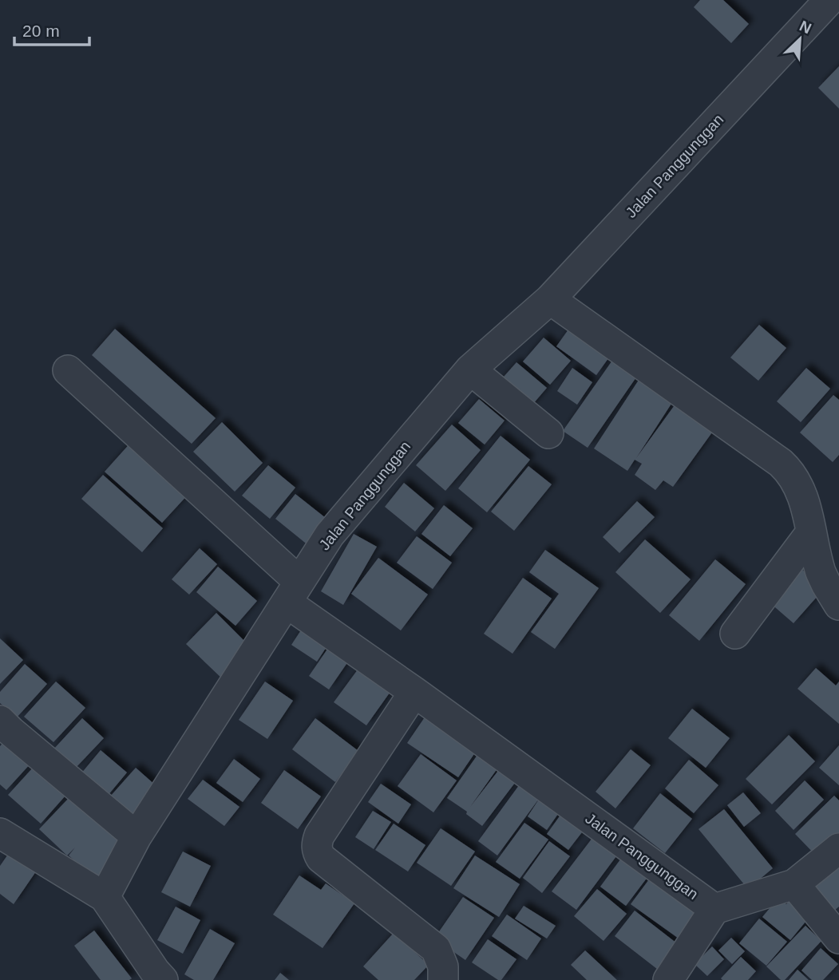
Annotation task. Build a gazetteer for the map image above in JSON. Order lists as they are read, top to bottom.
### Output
{
  "streets": {
    "street": ["Jalan Panggunggan"]
  },
  "scale_bar": "20 m",
  "north": "top right"
}
